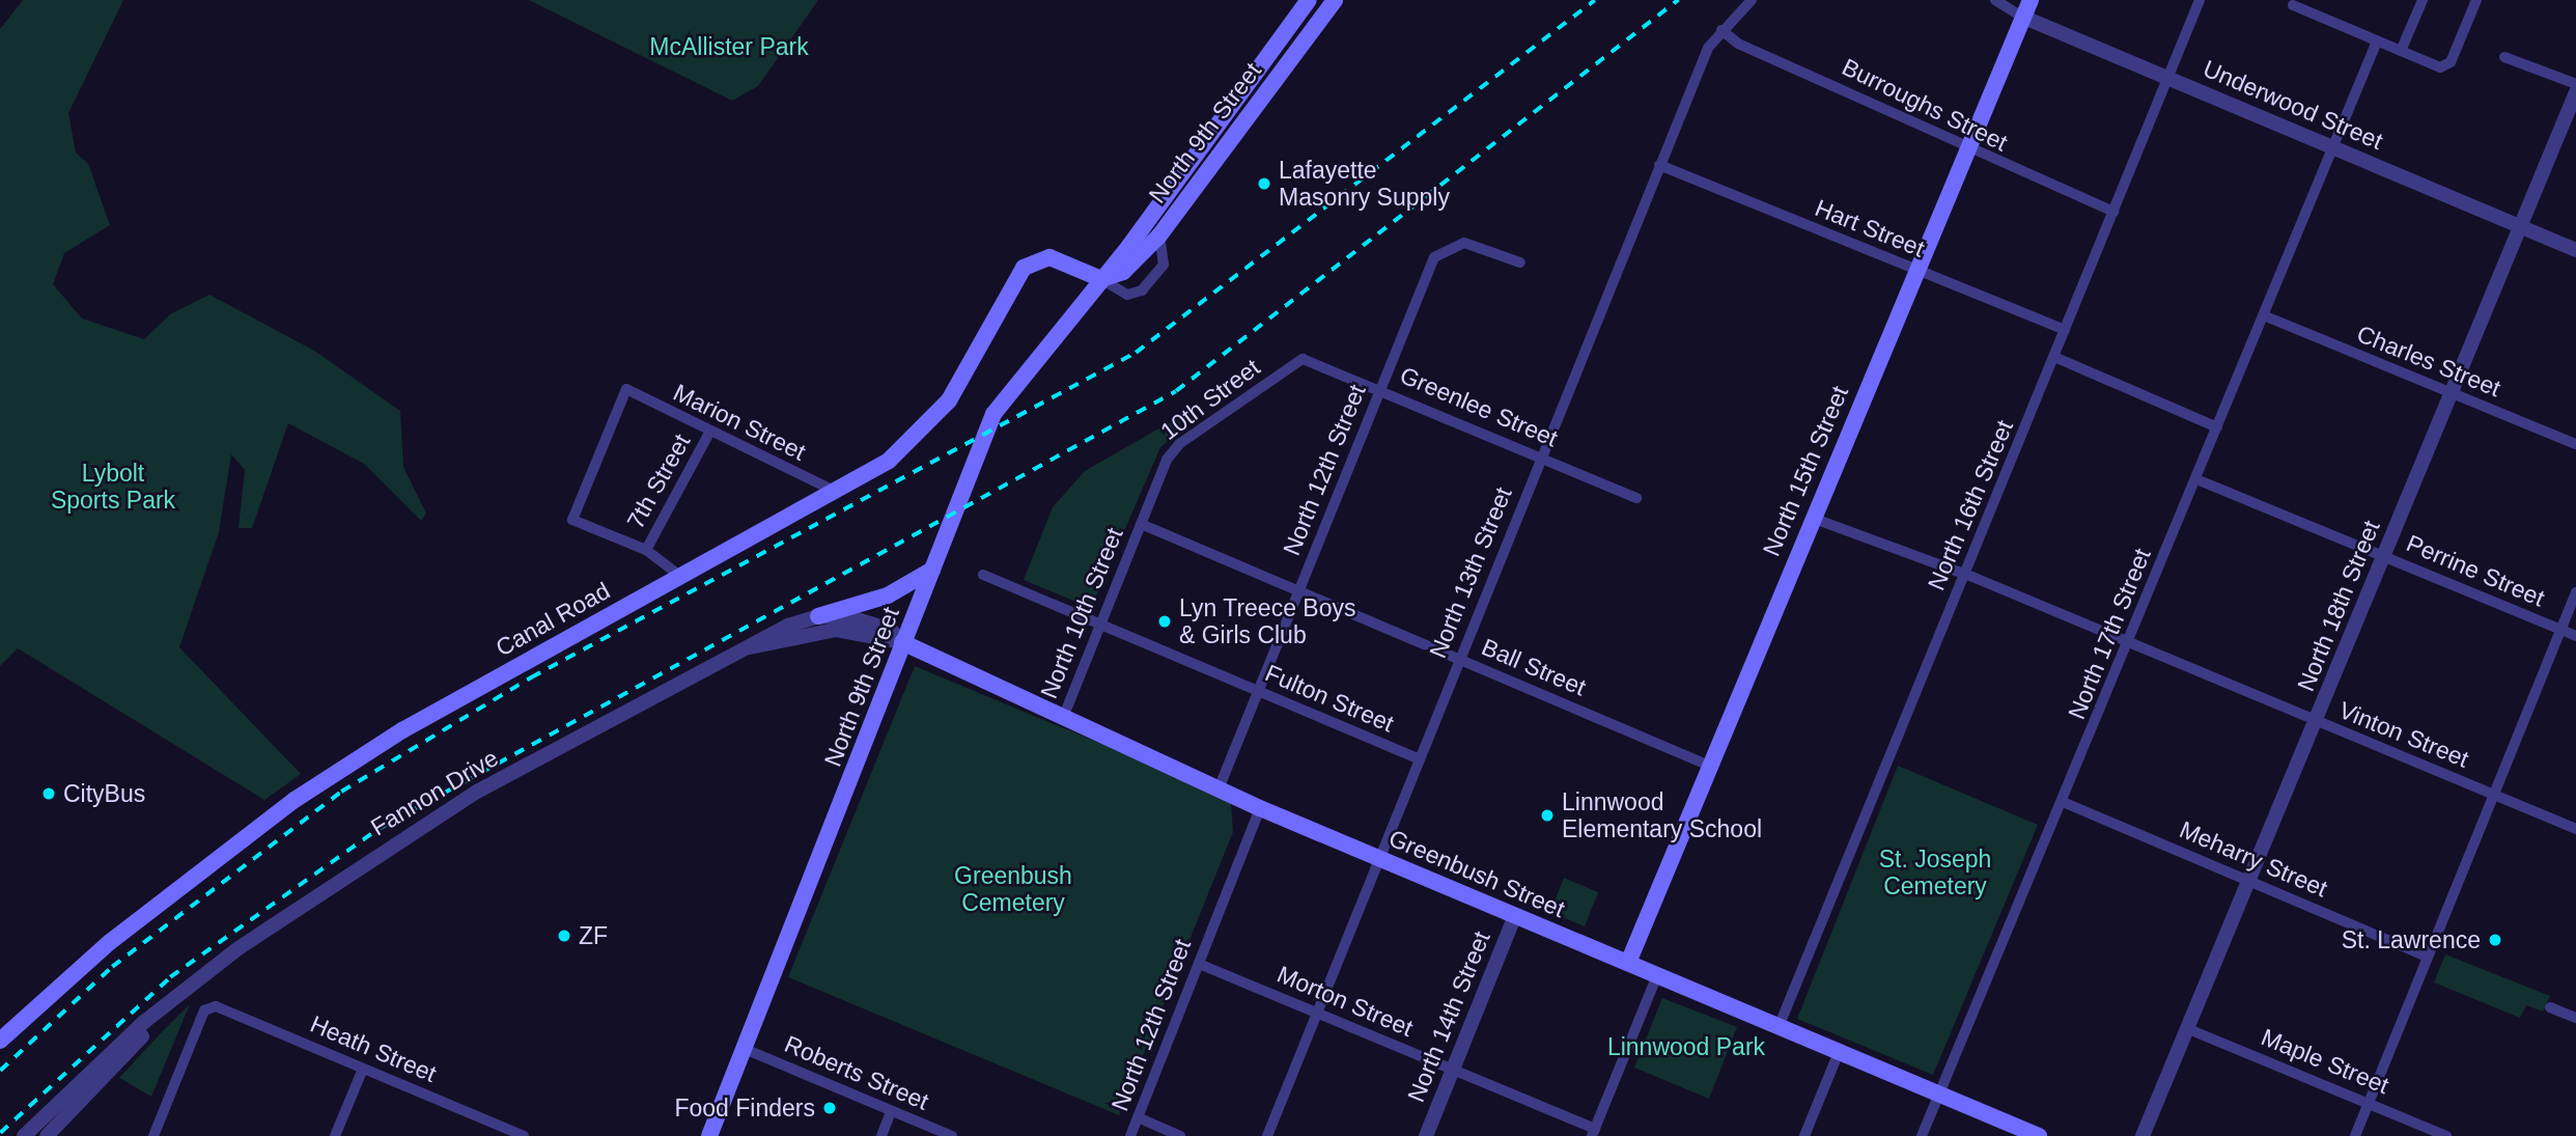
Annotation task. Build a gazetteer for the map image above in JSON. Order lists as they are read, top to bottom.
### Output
{
  "streets": {
    "main road": [
      "North 9th Street",
      "North 15th Street",
      "Canal Road",
      "Greenbush Street"
    ],
    "street": [
      "Burroughs Street",
      "Underwood Street",
      "Hart Street",
      "Charles Street",
      "10th Street",
      "Greenlee Street",
      "Marion Street",
      "North 12th Street",
      "7th Street",
      "North 16th Street",
      "Perrine Street",
      "North 13th Street",
      "North 18th Street",
      "North 10th Street",
      "North 17th Street",
      "Ball Street",
      "Fulton Street",
      "Vinton Street",
      "Fannon Drive",
      "Meharry Street",
      "Morton Street",
      "North 14th Street",
      "Heath Street",
      "Maple Street",
      "Roberts Street"
    ]
  },
  "crossings": [
    ["Burroughs Street", "North 15th Street"],
    ["Burroughs Street", "North 16th Street"],
    ["Burroughs Street", "North 13th Street"],
    ["Underwood Street", "North 15th Street"],
    ["Underwood Street", "North 16th Street"],
    ["Underwood Street", "North 18th Street"],
    ["Underwood Street", "North 17th Street"],
    ["North 9th Street", "Canal Road"],
    ["North 9th Street", "Fannon Drive"],
    ["North 9th Street", "Greenbush Street"],
    ["North 9th Street", "Roberts Street"],
    ["Hart Street", "North 15th Street"],
    ["Hart Street", "North 16th Street"],
    ["Hart Street", "North 13th Street"],
    ["Charles Street", "North 18th Street"],
    ["Charles Street", "North 17th Street"],
    ["10th Street", "Greenlee Street"],
    ["10th Street", "North 10th Street"],
    ["10th Street", "Ball Street"],
    ["Greenlee Street", "North 12th Street"],
    ["Greenlee Street", "North 13th Street"],
    ["Marion Street", "7th Street"],
    ["Marion Street", "Canal Road"],
    ["North 12th Street", "Ball Street"],
    ["North 12th Street", "Fulton Street"],
    ["North 12th Street", "Greenbush Street"],
    ["North 12th Street", "Morton Street"],
    ["North 15th Street", "Ball Street"],
    ["North 15th Street", "Vinton Street"],
    ["North 15th Street", "Greenbush Street"],
    ["North 16th Street", "Vinton Street"],
    ["North 16th Street", "Greenbush Street"],
    ["Perrine Street", "North 18th Street"],
    ["Perrine Street", "North 17th Street"],
    ["North 13th Street", "Ball Street"],
    ["North 13th Street", "Fulton Street"],
    ["North 13th Street", "Greenbush Street"],
    ["North 13th Street", "Morton Street"],
    ["North 18th Street", "Vinton Street"],
    ["North 18th Street", "Meharry Street"],
    ["North 18th Street", "Maple Street"],
    ["North 10th Street", "Ball Street"],
    ["North 10th Street", "Fulton Street"],
    ["North 10th Street", "Greenbush Street"],
    ["North 17th Street", "Vinton Street"],
    ["North 17th Street", "Meharry Street"],
    ["North 17th Street", "Greenbush Street"],
    ["Fannon Drive", "Greenbush Street"],
    ["Greenbush Street", "North 14th Street"],
    ["Morton Street", "North 14th Street"]
  ],
  "parks": [
    "McAllister Park",
    "Lybolt Sports Park",
    "St. Joseph Cemetery",
    "Greenbush Cemetery",
    "Linnwood Park"
  ],
  "places": [
    "Lafayette Masonry Supply",
    "Lyn Treece Boys & Girls Club",
    "CityBus",
    "Linnwood Elementary School",
    "ZF",
    "St. Lawrence",
    "Food Finders"
  ]
}
